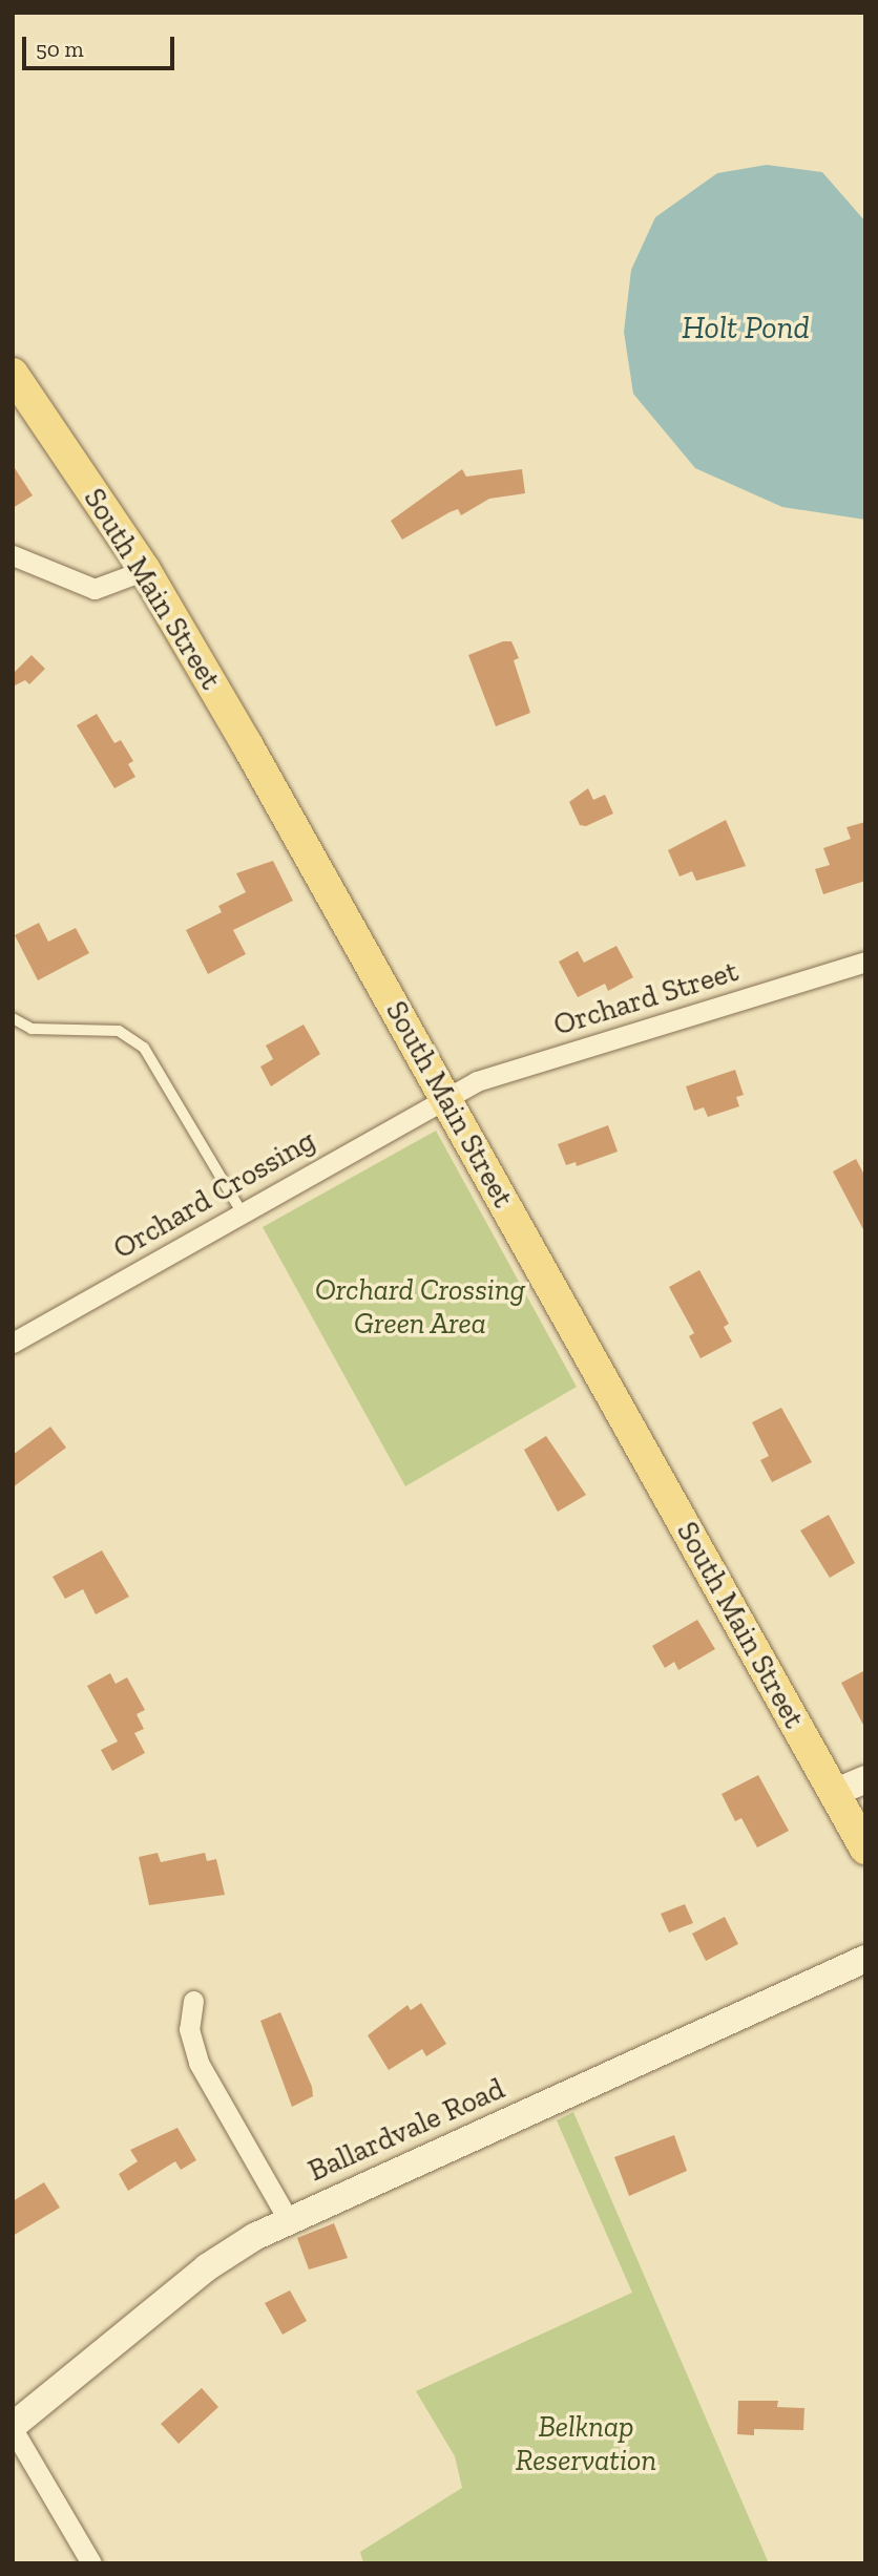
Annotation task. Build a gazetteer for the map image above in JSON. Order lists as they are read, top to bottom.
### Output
{
  "streets": {
    "main road": ["South Main Street"],
    "street": ["Orchard Street", "Orchard Crossing", "Ballardvale Road"]
  },
  "crossings": [
    ["South Main Street", "Orchard Street"],
    ["South Main Street", "Orchard Crossing"],
    ["Orchard Street", "Orchard Crossing"]
  ],
  "water": ["Holt Pond"],
  "parks": ["Orchard Crossing Green Area", "Belknap Reservation"],
  "scale_bar": "50 m"
}
